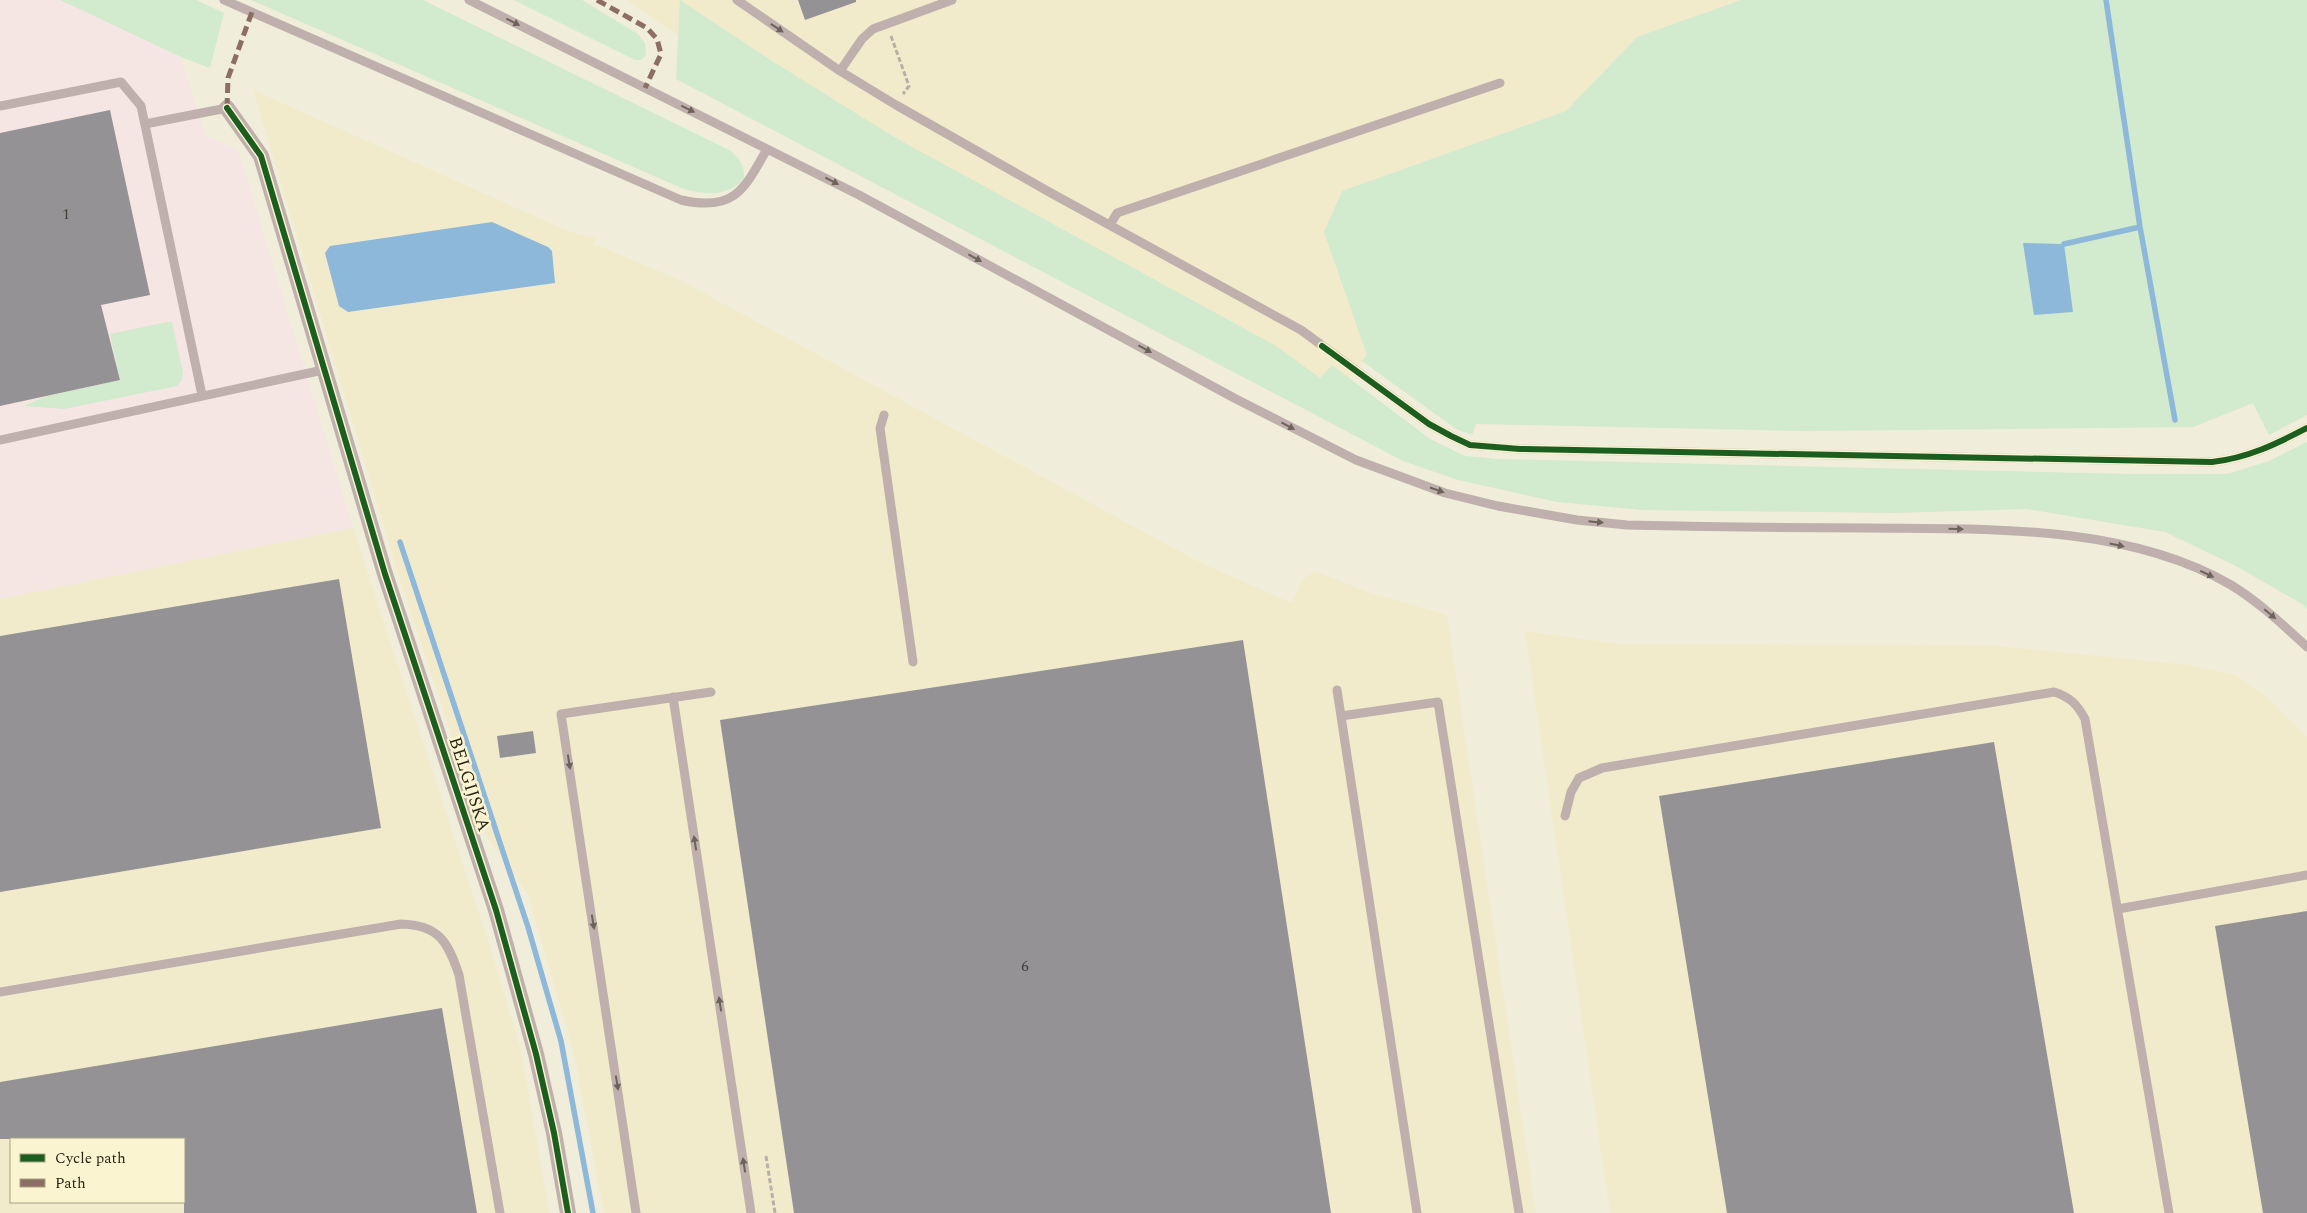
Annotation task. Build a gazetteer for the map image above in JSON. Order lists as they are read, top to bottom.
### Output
{
  "streets": {
    "street": ["BELGIJSKA"]
  },
  "house_numbers": ["1", "6"],
  "legend": ["Cycle path", "Path"]
}
